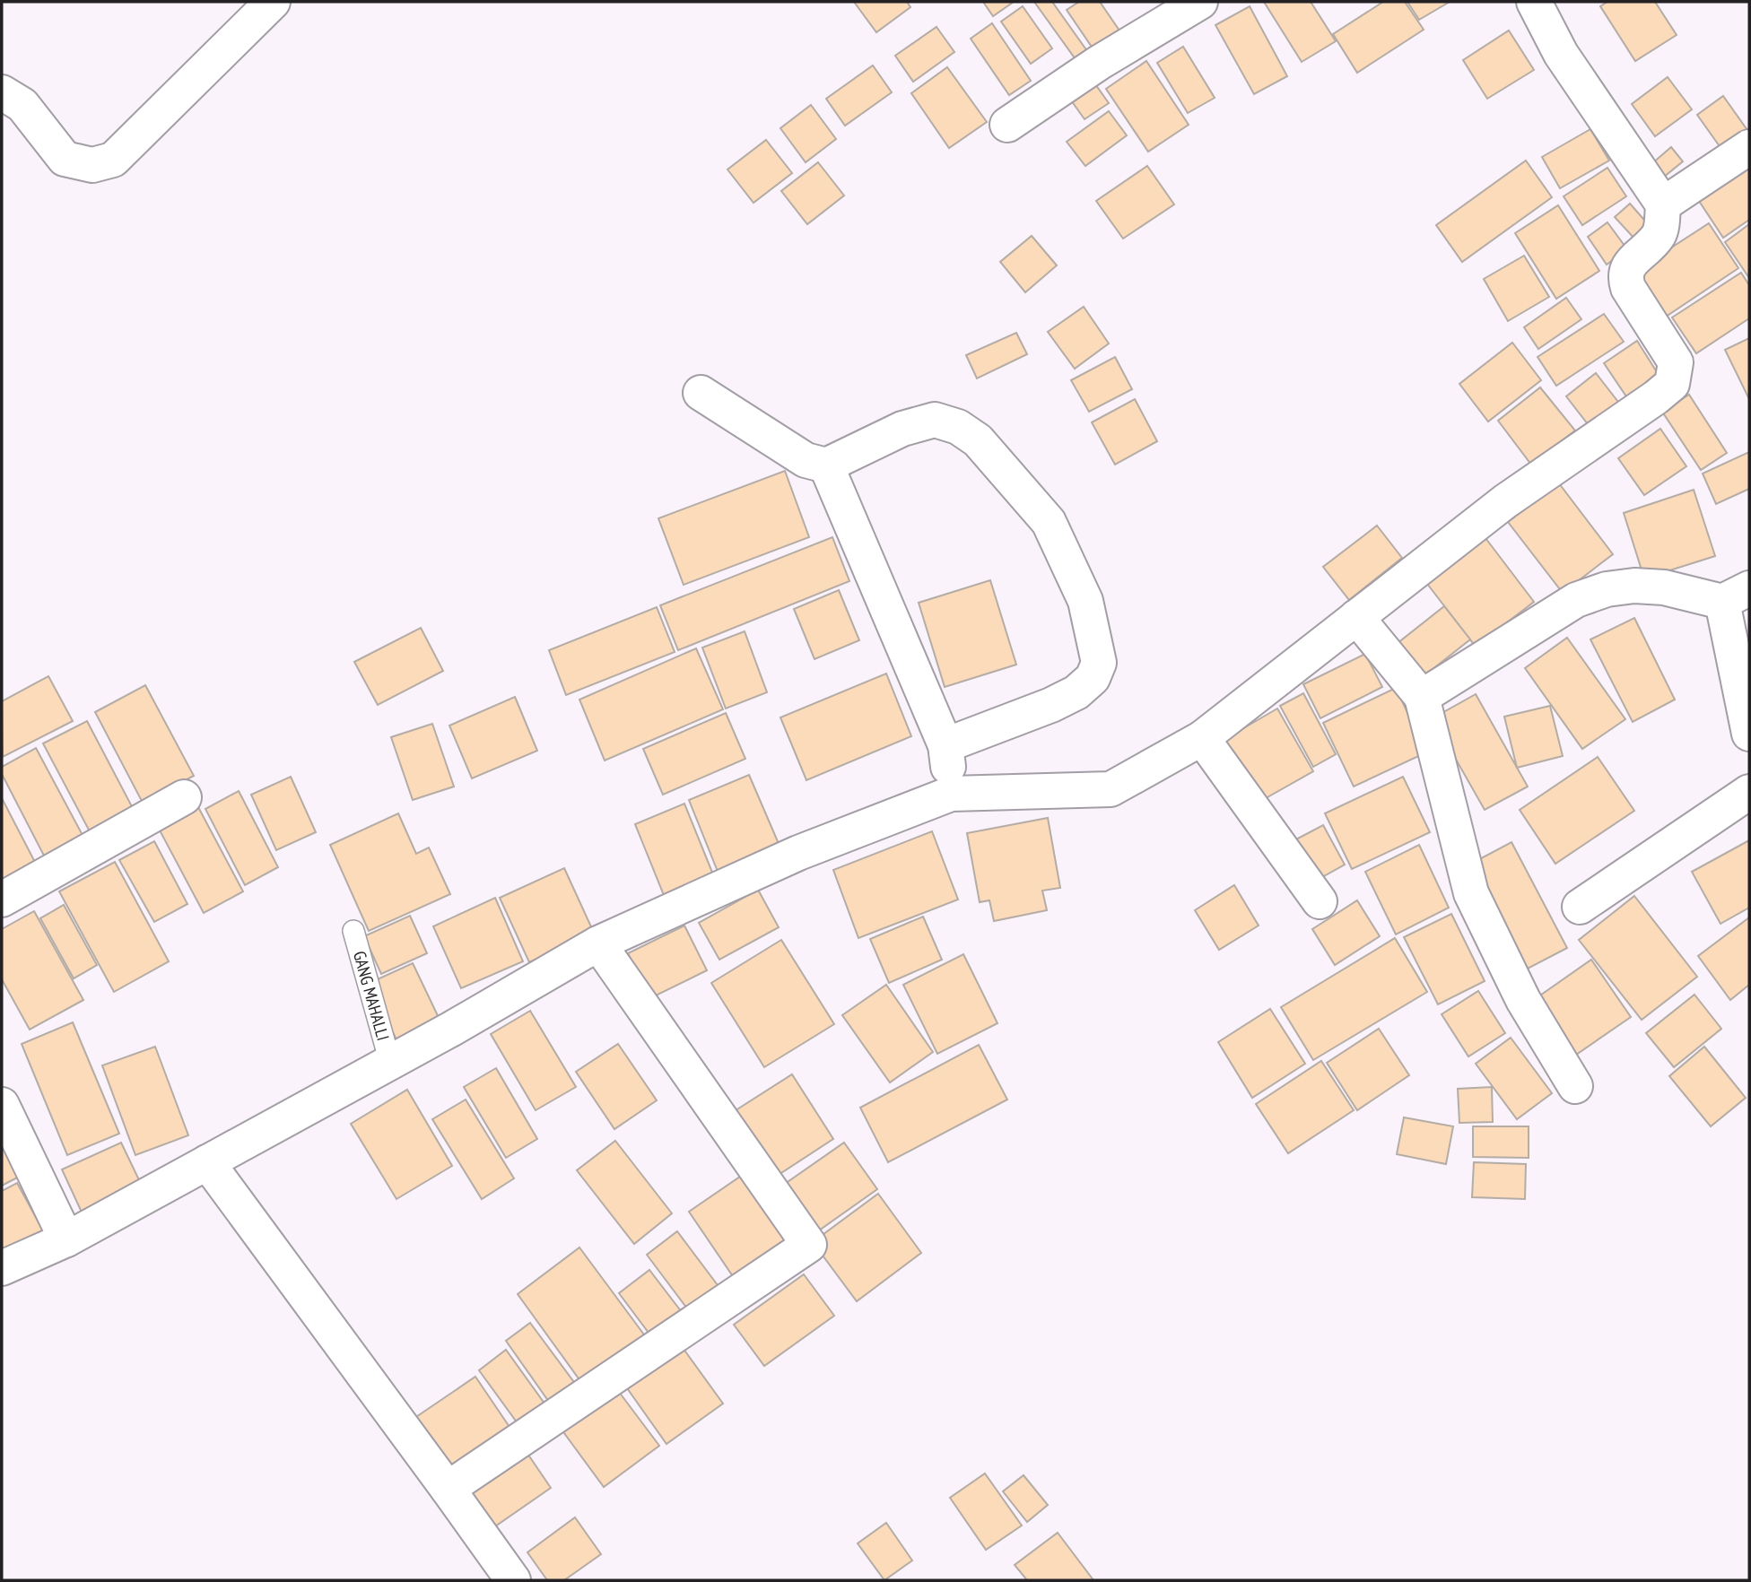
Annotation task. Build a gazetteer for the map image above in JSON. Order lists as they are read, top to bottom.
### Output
{
  "streets": {
    "lane": ["GANG MAHALLI"]
  }
}
